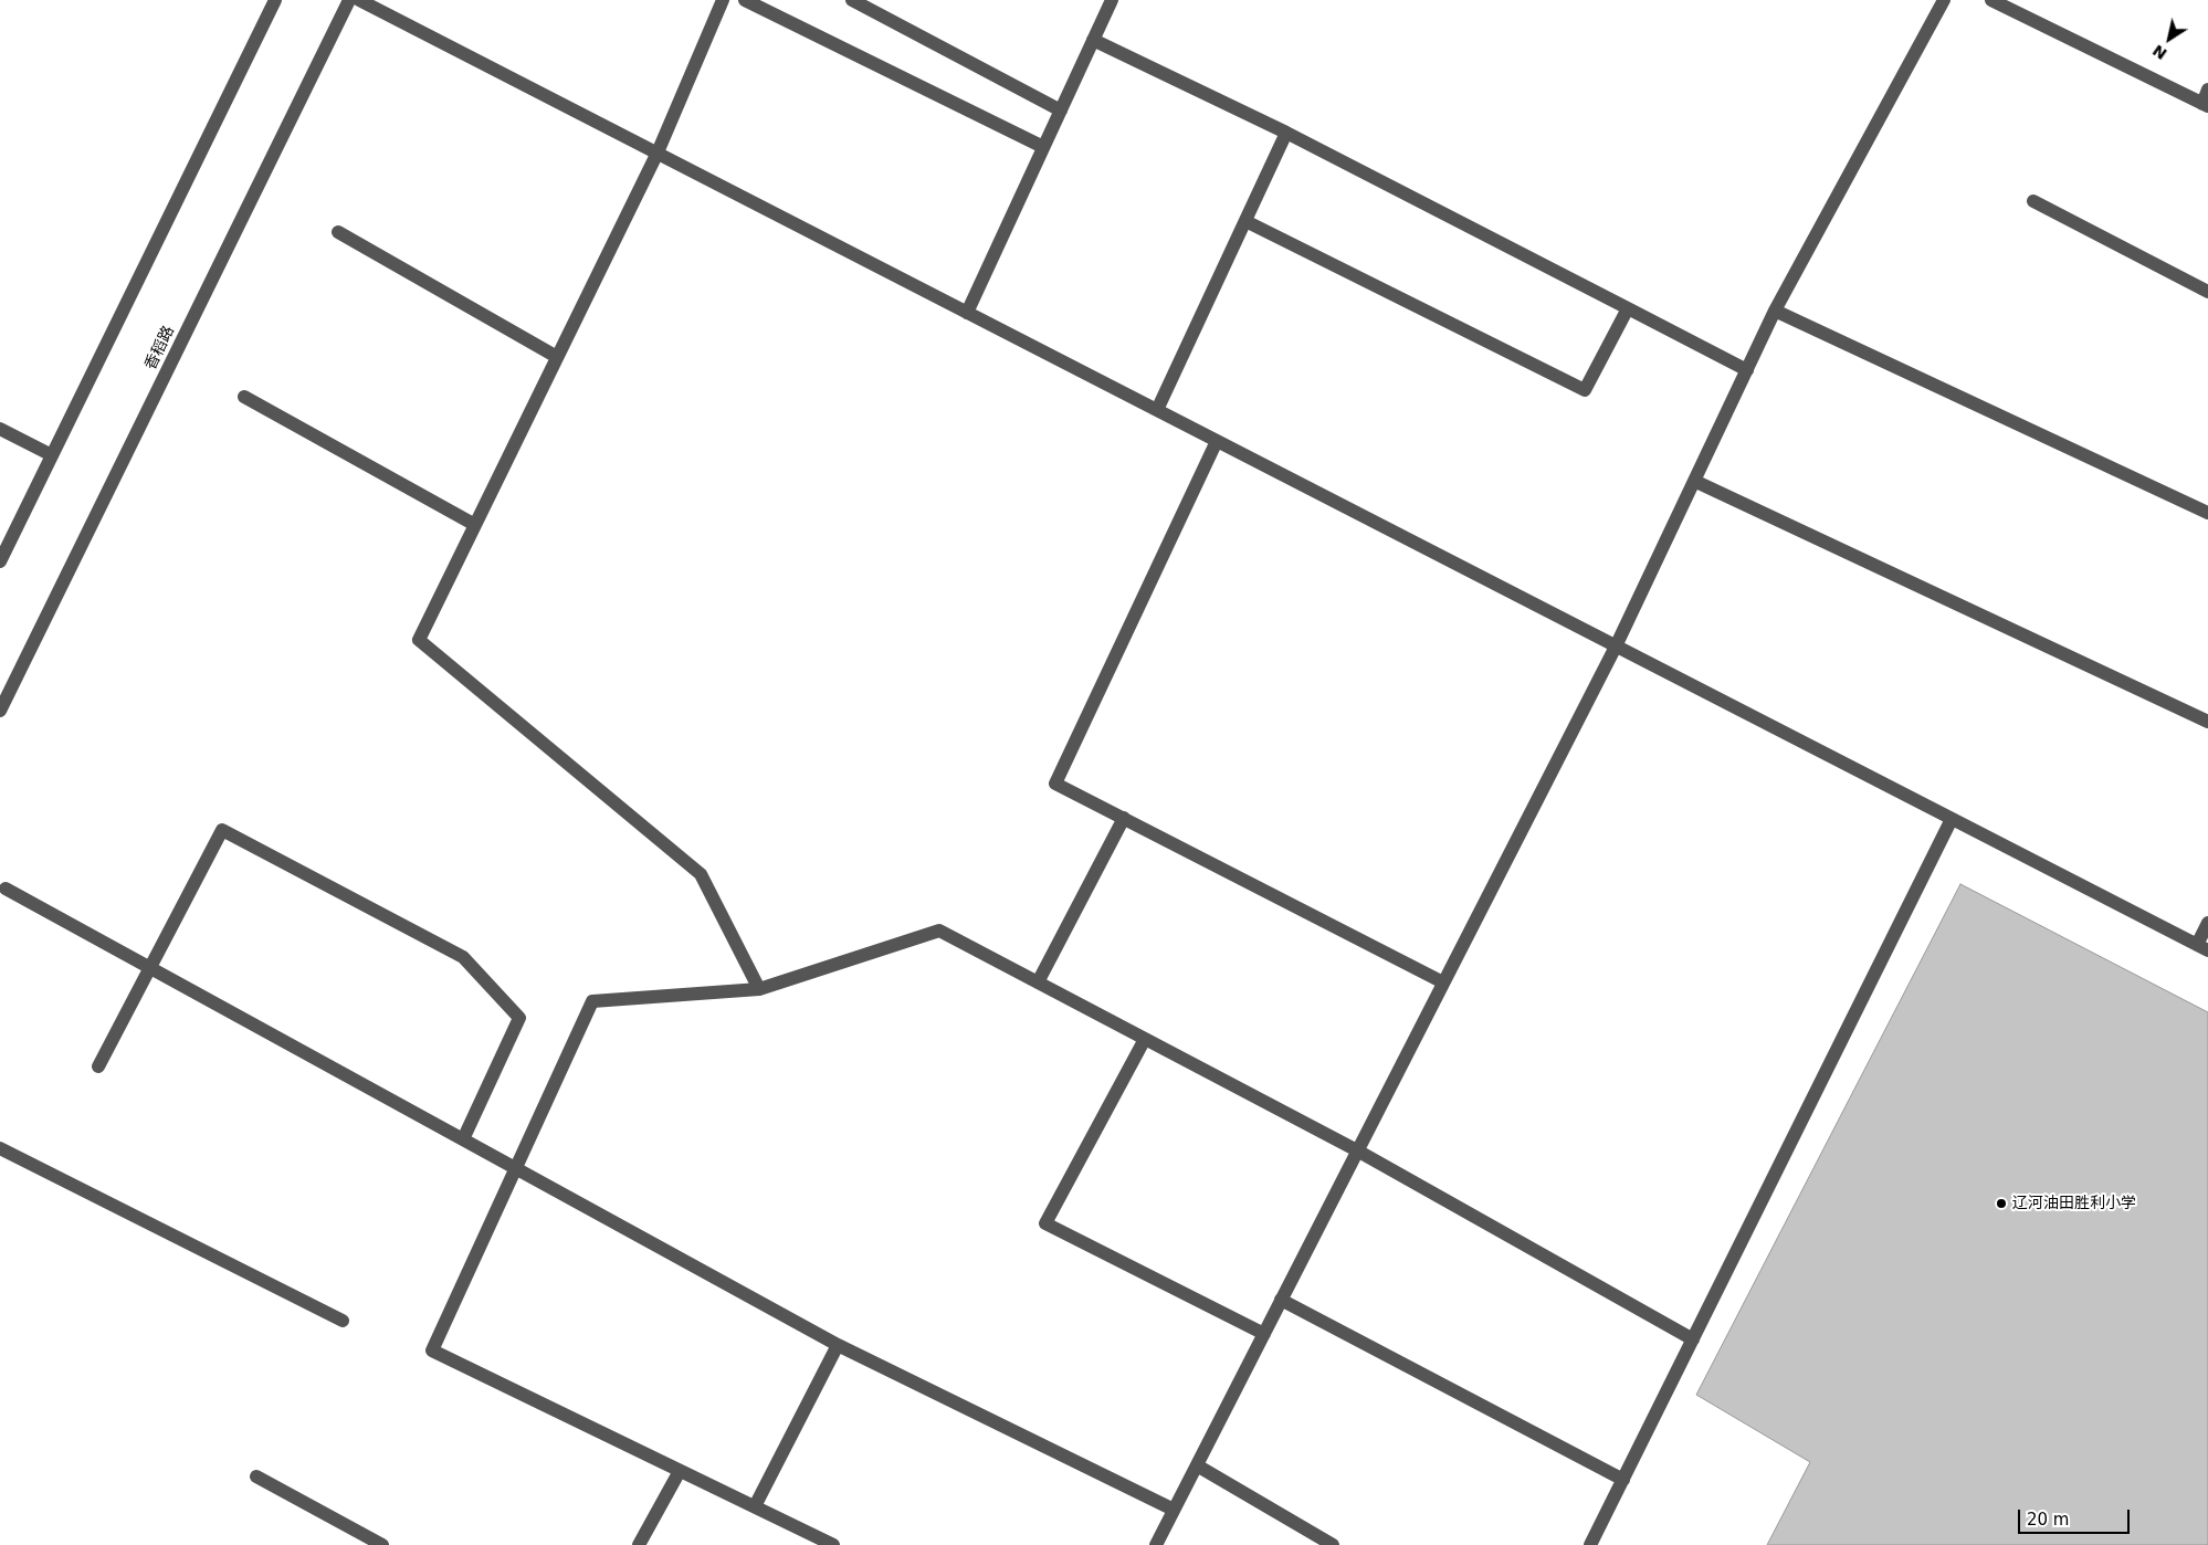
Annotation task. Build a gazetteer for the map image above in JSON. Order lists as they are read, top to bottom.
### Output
{
  "streets": {
    "street": ["香稻路"]
  },
  "places": ["辽河油田胜利小学"],
  "scale_bar": "20 m",
  "north": "bottom left"
}
